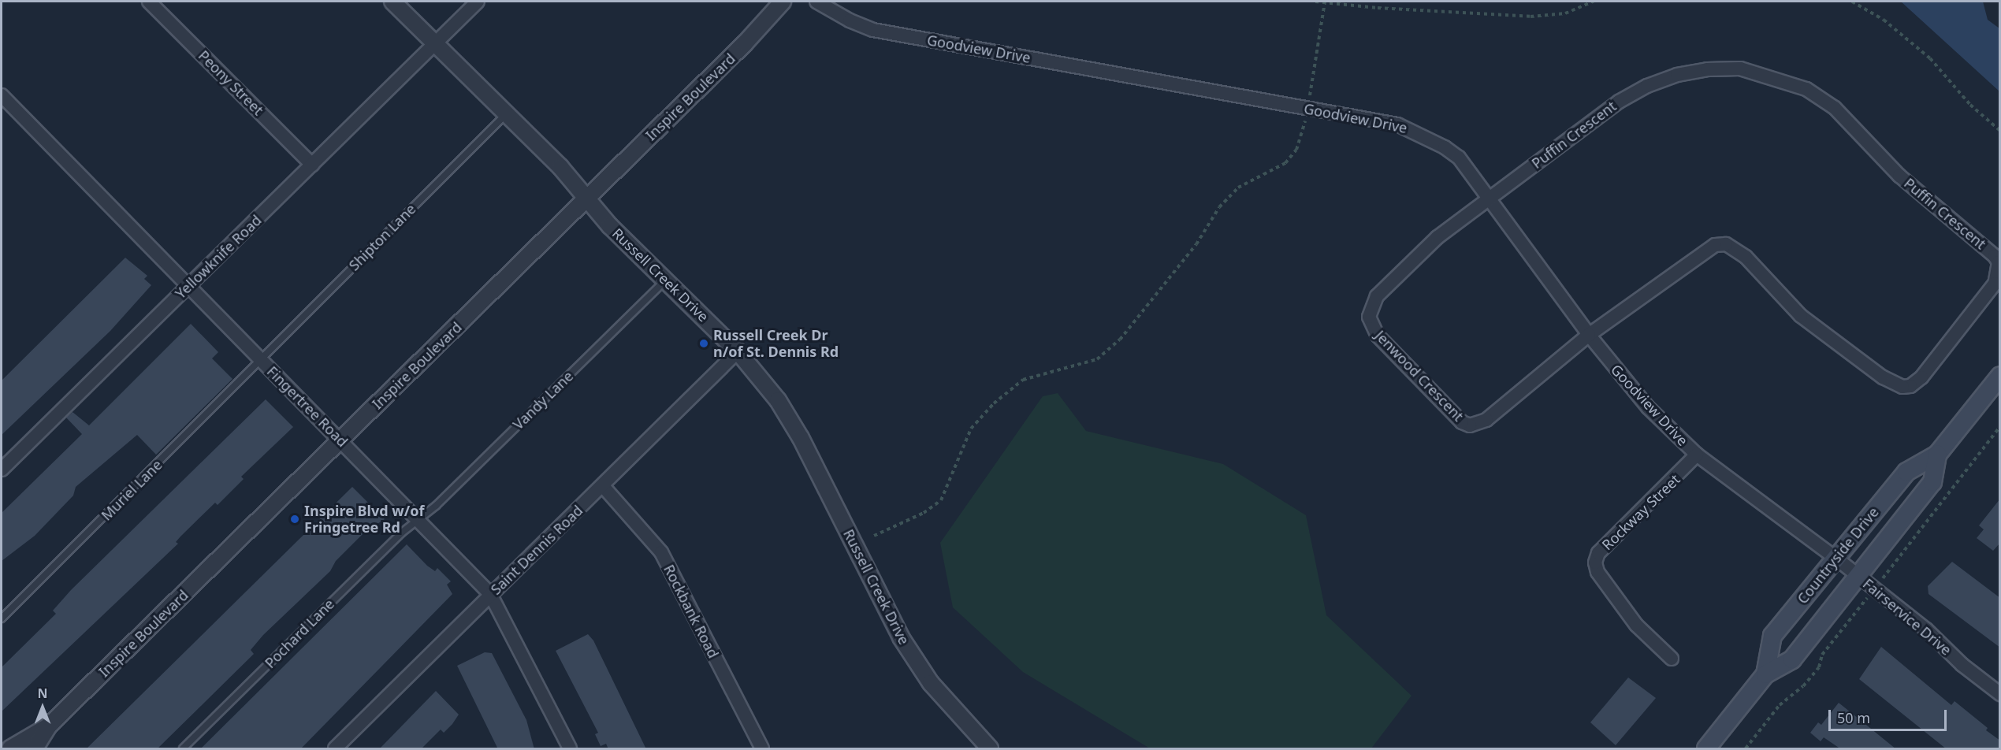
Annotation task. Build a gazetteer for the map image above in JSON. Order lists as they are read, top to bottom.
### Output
{
  "streets": {
    "main road": ["Countryside Drive"],
    "street": [
      "Goodview Drive",
      "Peony Street",
      "Inspire Boulevard",
      "Puffin Crescent",
      "Yellowknife Road",
      "Russell Creek Drive",
      "Jenwood Crescent",
      "Fingertree Road",
      "Rockway Street",
      "Saint Dennis Road",
      "Rockbank Road",
      "Fairservice Drive"
    ],
    "lane": [
      "Shipton Lane",
      "Vandy Lane",
      "Muriel Lane",
      "Pochard Lane"
    ]
  },
  "crossings": [
    ["Goodview Drive", "Puffin Crescent"],
    ["Goodview Drive", "Jenwood Crescent"],
    ["Goodview Drive", "Rockway Street"],
    ["Goodview Drive", "Countryside Drive"],
    ["Goodview Drive", "Fairservice Drive"],
    ["Peony Street", "Yellowknife Road"],
    ["Inspire Boulevard", "Russell Creek Drive"],
    ["Inspire Boulevard", "Fingertree Road"],
    ["Puffin Crescent", "Jenwood Crescent"],
    ["Shipton Lane", "Russell Creek Drive"],
    ["Shipton Lane", "Fingertree Road"],
    ["Shipton Lane", "Muriel Lane"],
    ["Yellowknife Road", "Russell Creek Drive"],
    ["Yellowknife Road", "Fingertree Road"],
    ["Russell Creek Drive", "Vandy Lane"],
    ["Russell Creek Drive", "Saint Dennis Road"],
    ["Vandy Lane", "Fingertree Road"],
    ["Vandy Lane", "Pochard Lane"],
    ["Fingertree Road", "Muriel Lane"],
    ["Fingertree Road", "Saint Dennis Road"],
    ["Fingertree Road", "Pochard Lane"],
    ["Saint Dennis Road", "Rockbank Road"],
    ["Countryside Drive", "Fairservice Drive"]
  ],
  "places": ["Russell Creek Dr n/of St. Dennis Rd", "Inspire Blvd w/of Fringetree Rd"],
  "scale_bar": "50 m",
  "north": "top"
}
